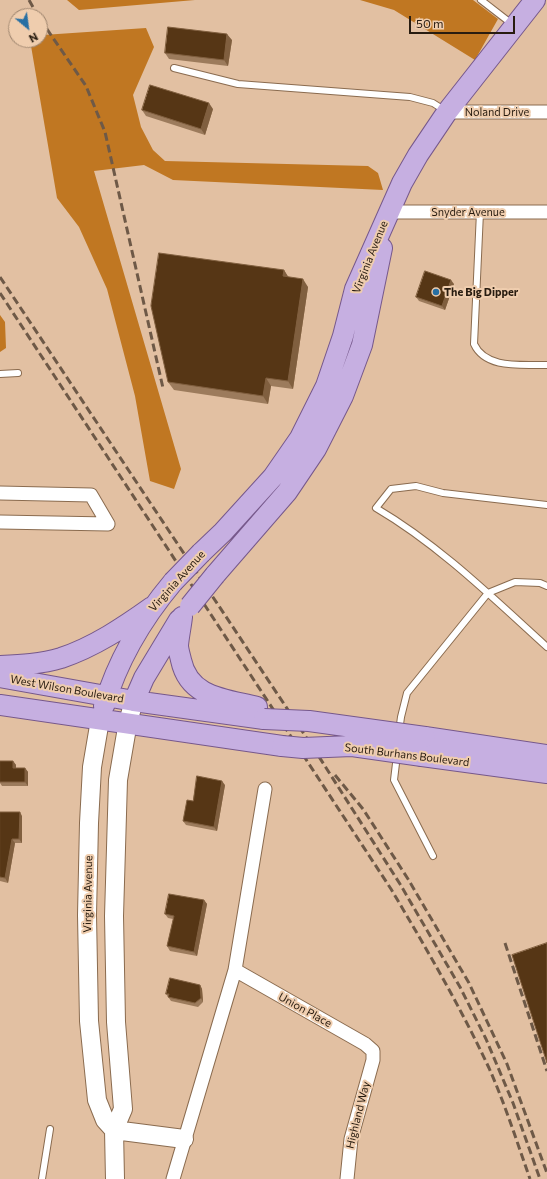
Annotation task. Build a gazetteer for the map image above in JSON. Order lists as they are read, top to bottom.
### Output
{
  "streets": {
    "main road": ["Virginia Avenue", "West Wilson Boulevard", "South Burhans Boulevard"],
    "street": [
      "Noland Drive",
      "Snyder Avenue",
      "Union Place",
      "Highland Way"
    ]
  },
  "crossings": [
    ["Noland Drive", "Virginia Avenue"],
    ["Snyder Avenue", "Virginia Avenue"],
    ["Virginia Avenue", "West Wilson Boulevard"],
    ["Virginia Avenue", "South Burhans Boulevard"],
    ["West Wilson Boulevard", "South Burhans Boulevard"],
    ["Union Place", "Highland Way"]
  ],
  "places": ["The Big Dipper"],
  "scale_bar": "50 m",
  "north": "bottom right"
}
